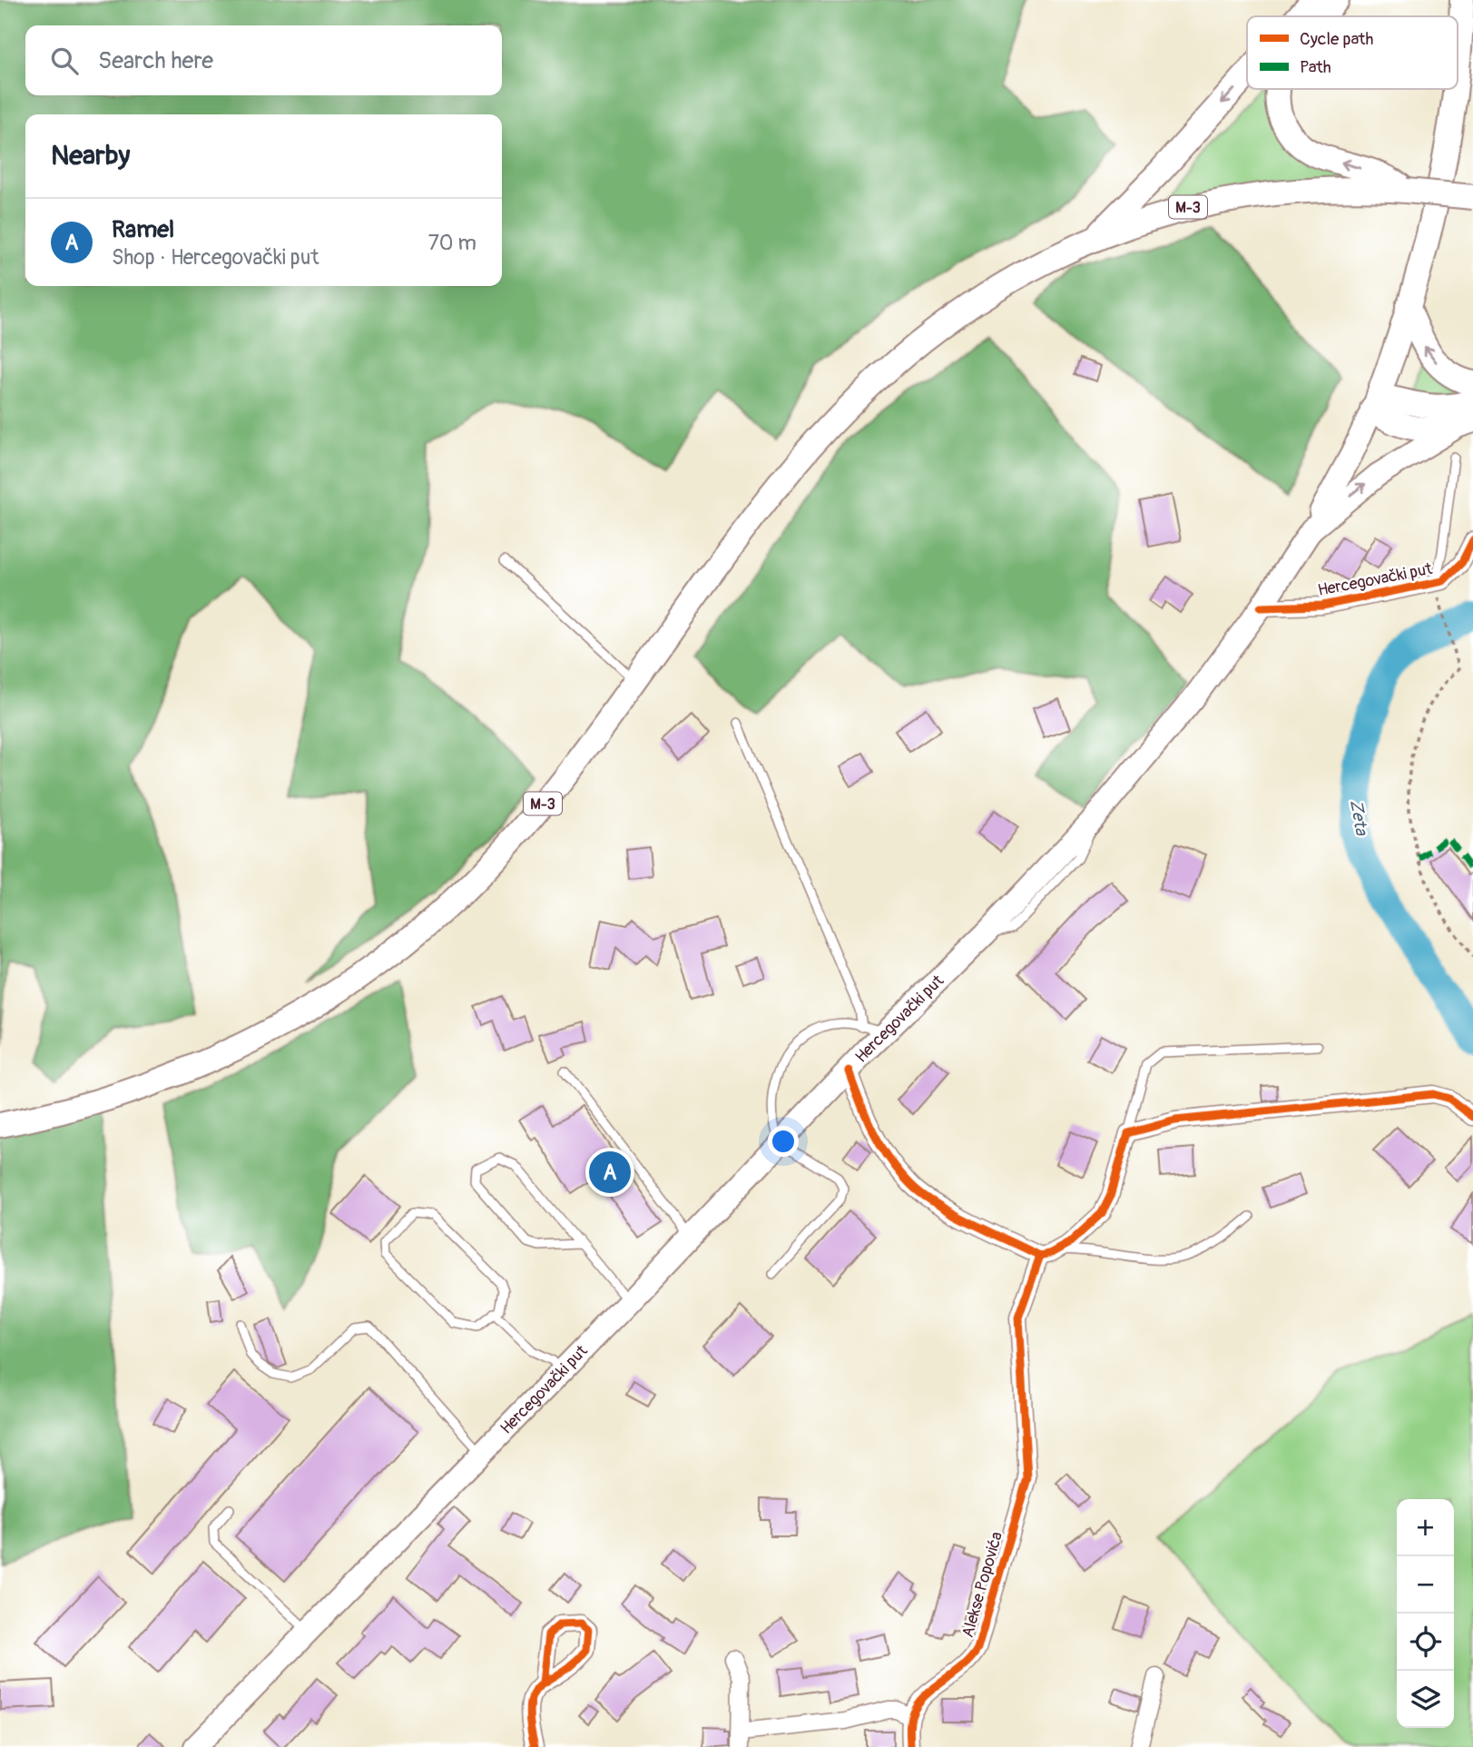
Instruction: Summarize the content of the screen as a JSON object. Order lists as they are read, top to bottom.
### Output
{
  "streets": {
    "main road": ["M-3", "Hercegovački put"],
    "street": ["Alekse Popovića"]
  },
  "water": ["Zeta"],
  "legend": ["Cycle path", "Path"],
  "page": {
    "search": "Search here",
    "heading": "Nearby",
    "list": [
      {
        "mark": "A",
        "name": "Ramel",
        "note": "Shop · Hercegovački put",
        "value": "70 m"
      }
    ],
    "pins": "A",
    "map_buttons": ["+", "−"]
  }
}
